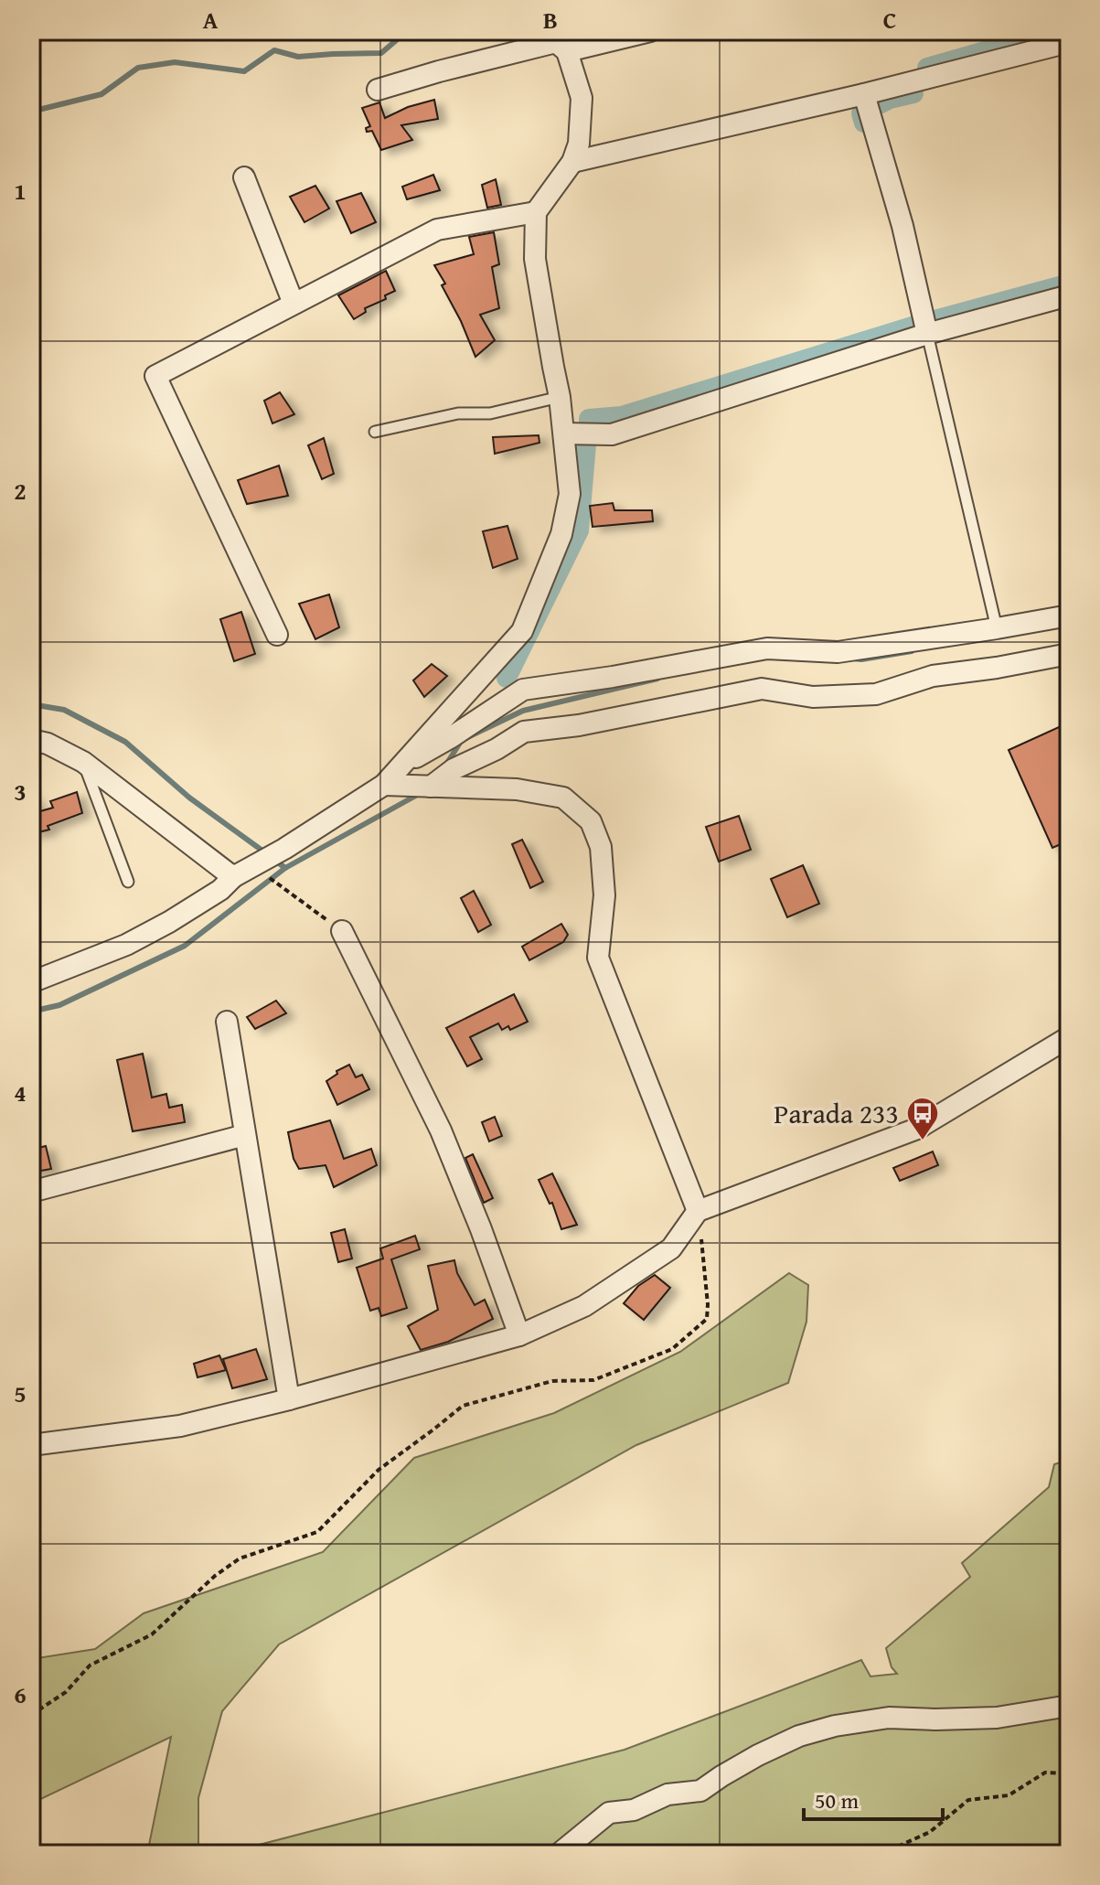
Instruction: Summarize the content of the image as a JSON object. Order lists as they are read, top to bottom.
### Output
{
  "places": {
    "bus stop": ["Parada 233"]
  },
  "scale_bar": "50 m",
  "grid": {
    "columns": ["A", "B", "C"],
    "rows": [
      "1",
      "2",
      "3",
      "4",
      "5",
      "6"
    ]
  }
}
